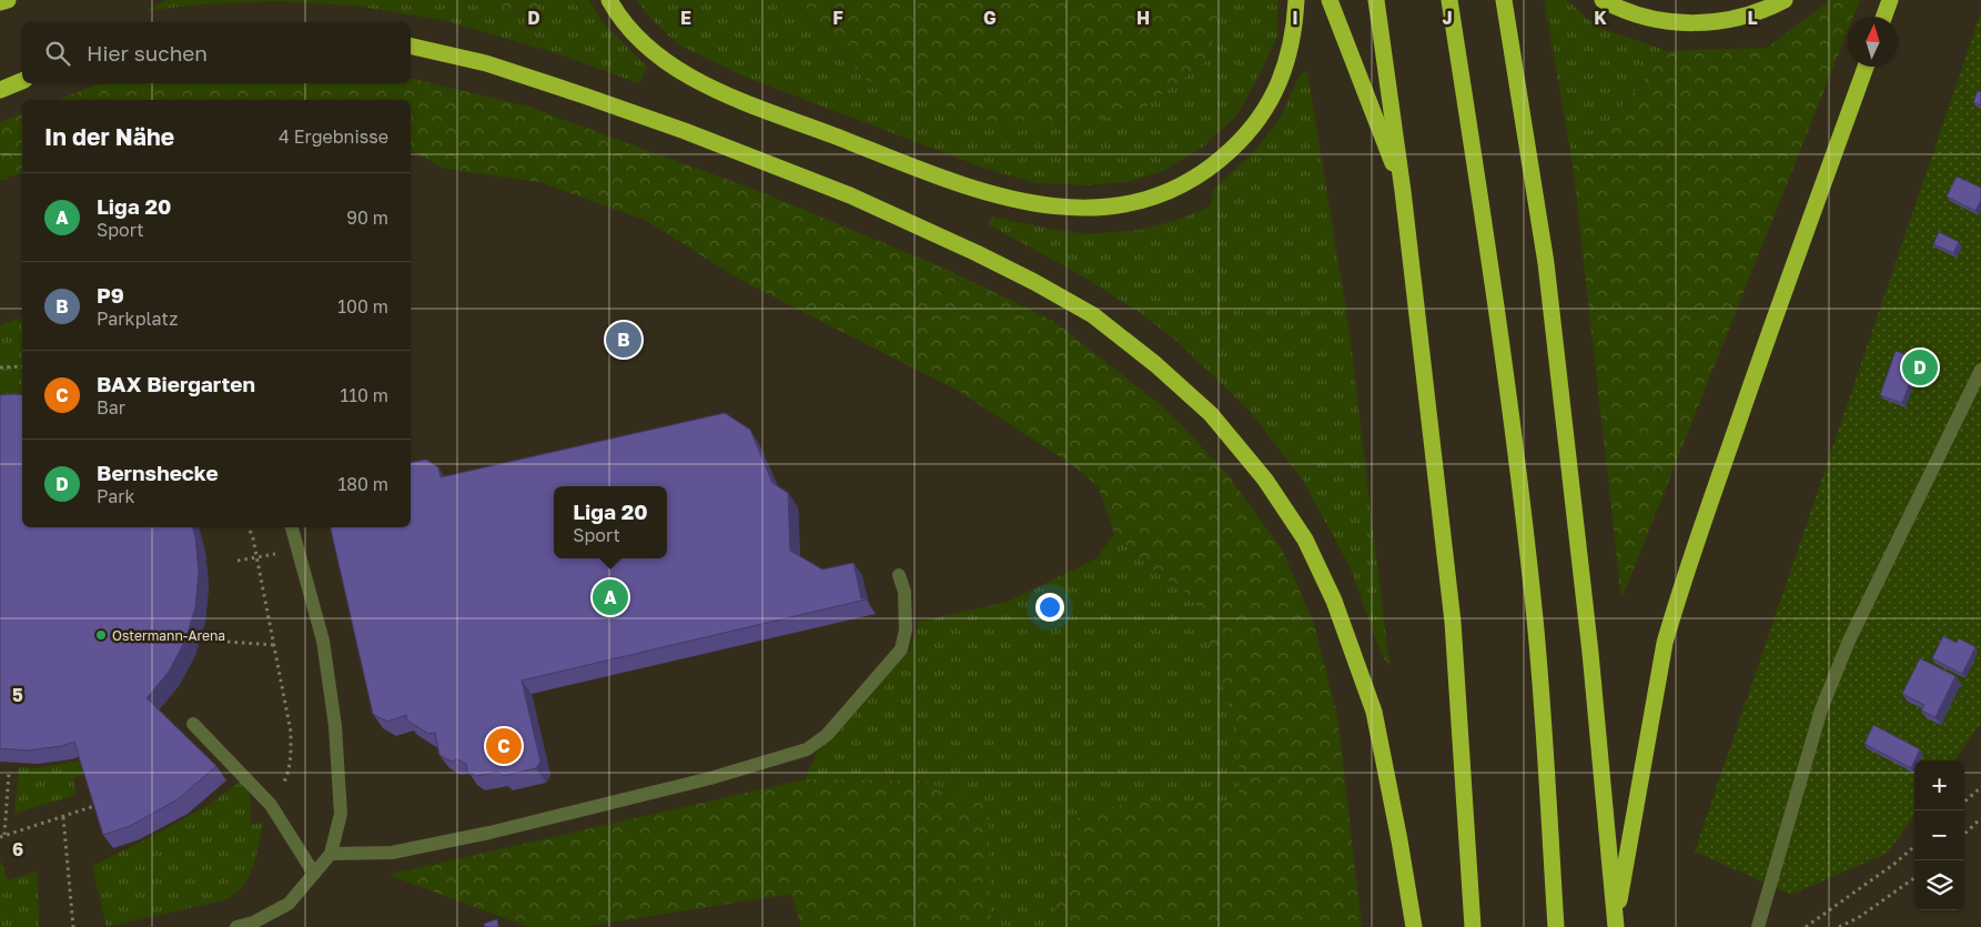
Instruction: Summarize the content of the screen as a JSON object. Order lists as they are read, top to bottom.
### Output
{
  "places": ["Ostermann-Arena"],
  "north": "top",
  "page": {
    "search": "Hier suchen",
    "heading": ["In der Nähe", "4 Ergebnisse"],
    "list": [
      {
        "mark": "A",
        "name": "Liga 20",
        "note": "Sport",
        "value": "90 m"
      },
      {
        "mark": "B",
        "name": "P9",
        "note": "Parkplatz",
        "value": "100 m"
      },
      {
        "mark": "C",
        "name": "BAX Biergarten",
        "note": "Bar",
        "value": "110 m"
      },
      {
        "mark": "D",
        "name": "Bernshecke",
        "note": "Park",
        "value": "180 m"
      }
    ],
    "pins": [
      "B",
      "D",
      "A",
      "C"
    ],
    "popup": ["Liga 20", "Sport"],
    "map_buttons": ["+", "−"]
  },
  "grid": {
    "columns": [
      "D",
      "E",
      "F",
      "G",
      "H",
      "I",
      "J",
      "K",
      "L"
    ],
    "rows": ["5", "6"]
  }
}
